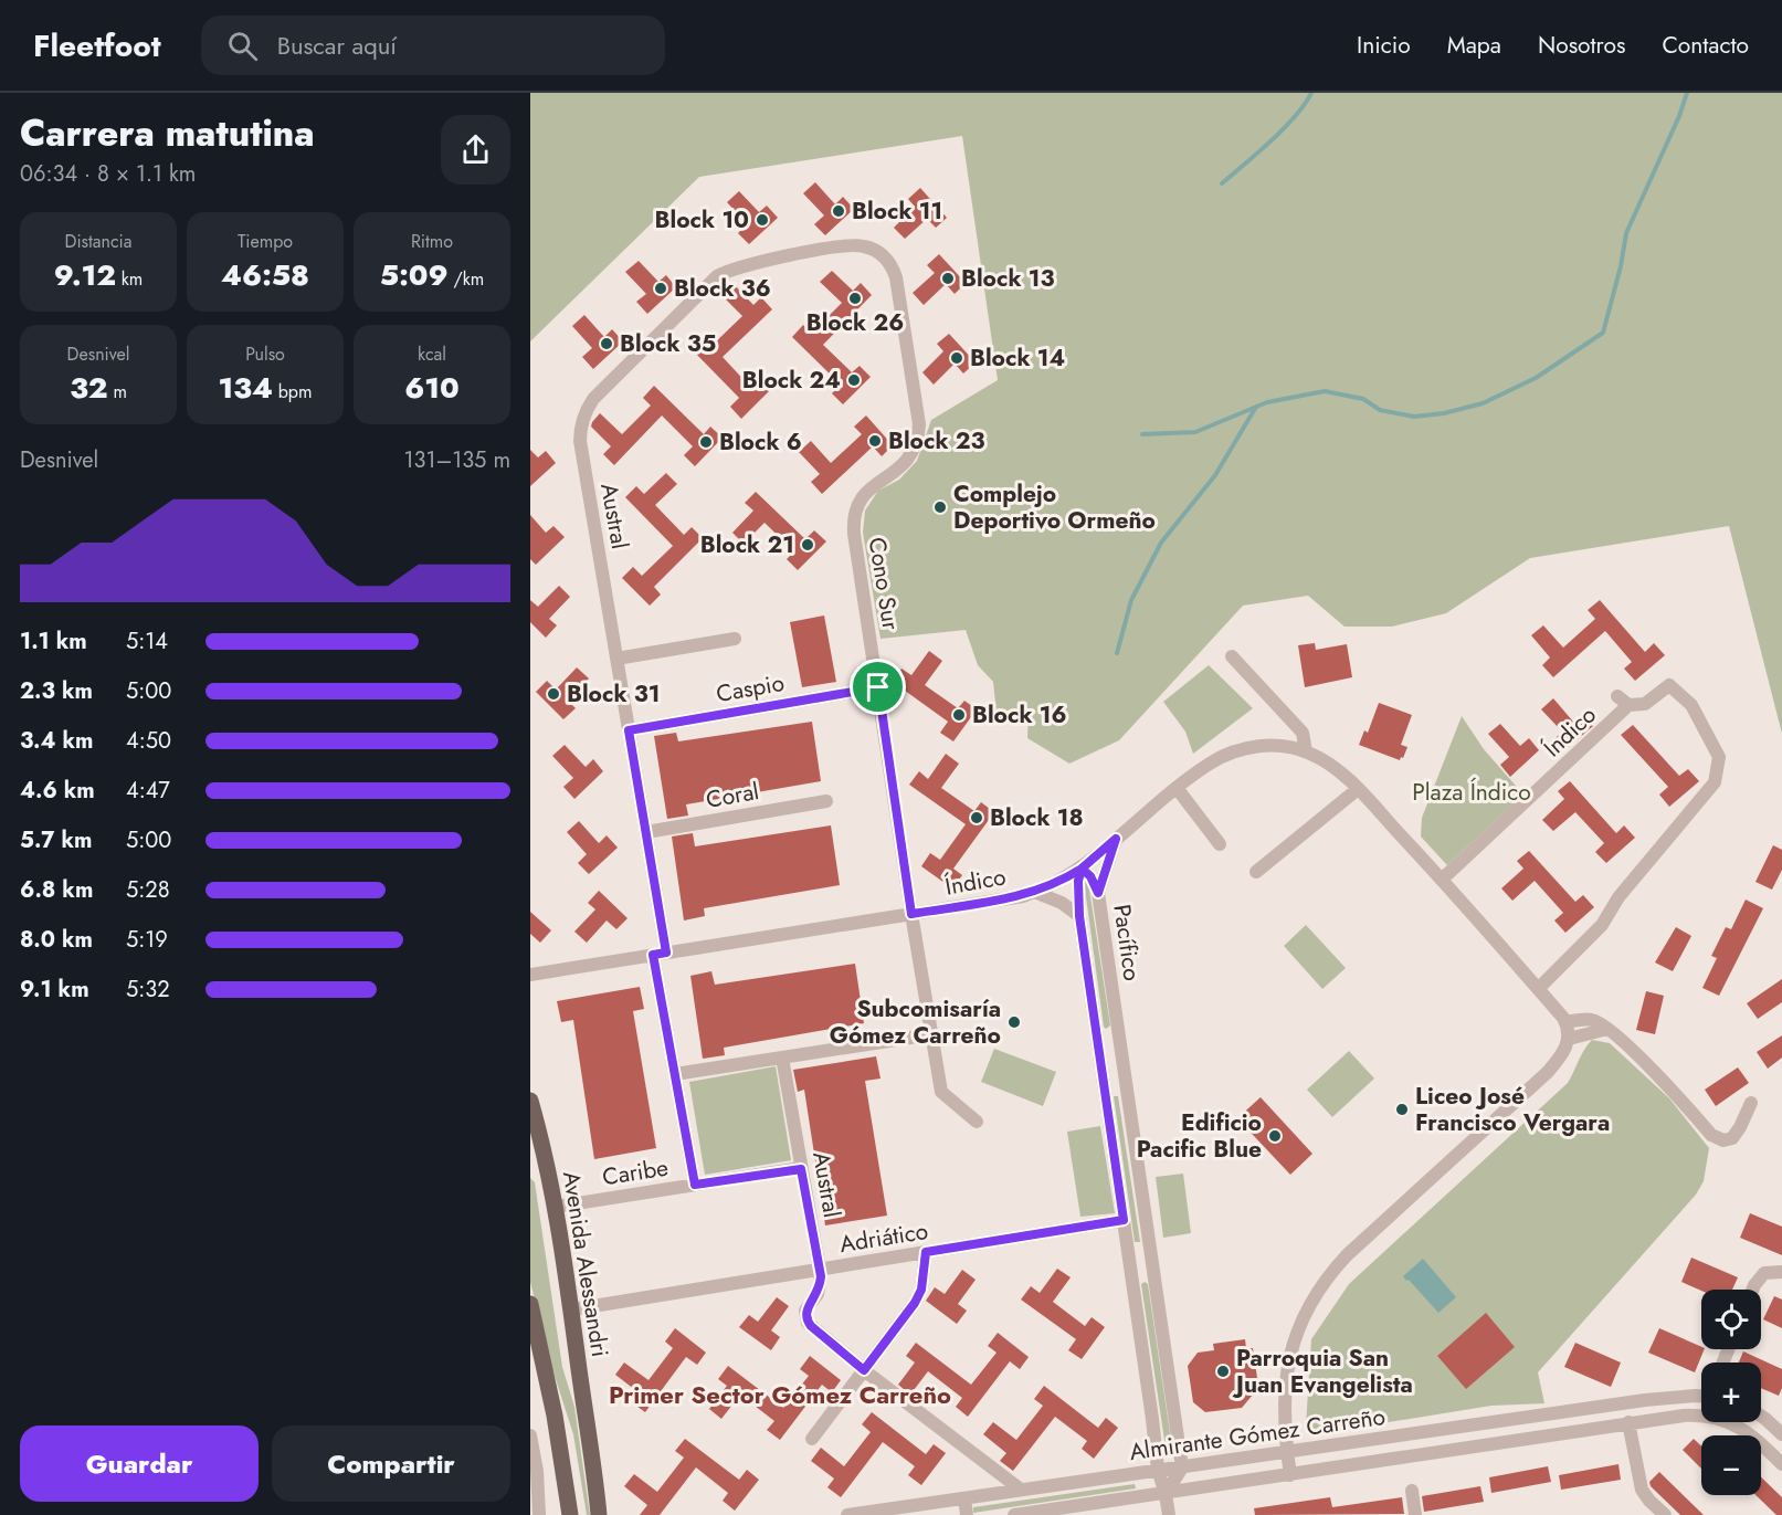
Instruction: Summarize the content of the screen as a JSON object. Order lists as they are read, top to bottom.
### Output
{
  "streets": {
    "main road": ["Avenida Alessandri"],
    "street": [
      "Austral",
      "Cono Sur",
      "Caspio",
      "Índico",
      "Coral",
      "Pacífico",
      "Caribe",
      "Adriático",
      "Almirante Gómez Carreño"
    ]
  },
  "crossings": [
    ["Austral", "Cono Sur"],
    ["Austral", "Caspio"],
    ["Austral", "Índico"],
    ["Austral", "Coral"],
    ["Austral", "Caribe"],
    ["Austral", "Adriático"],
    ["Austral", "Almirante Gómez Carreño"],
    ["Cono Sur", "Caspio"],
    ["Cono Sur", "Índico"],
    ["Índico", "Pacífico"],
    ["Pacífico", "Adriático"],
    ["Pacífico", "Almirante Gómez Carreño"],
    ["Caribe", "Avenida Alessandri"],
    ["Adriático", "Avenida Alessandri"]
  ],
  "districts": ["Primer Sector Gómez Carreño"],
  "parks": ["Plaza Índico"],
  "places": [
    "Block 11",
    "Block 10",
    "Block 13",
    "Block 36",
    "Block 26",
    "Block 35",
    "Block 14",
    "Block 24",
    "Block 23",
    "Block 6",
    "Complejo Deportivo Ormeño",
    "Block 21",
    "Block 31",
    "Block 16",
    "Block 18",
    "Subcomisaría Gómez Carreño",
    "Liceo José Francisco Vergara",
    "Edificio Pacific Blue",
    "Parroquia San Juan Evangelista"
  ],
  "page": {
    "header": "Fleetfoot",
    "search": "Buscar aquí",
    "nav": [
      "Inicio",
      "Mapa",
      "Nosotros",
      "Contacto"
    ],
    "heading": ["Carrera matutina", "06:34 · 8 × 1.1 km"],
    "stats": [
      ["Distancia", "9.12 km"],
      ["Tiempo", "46:58"],
      ["Ritmo", "5:09 /km"],
      ["Desnivel", "32 m"],
      ["Pulso", "134 bpm"],
      ["kcal", "610"]
    ],
    "chart": ["Desnivel", "131–135 m"],
    "list": [
      {
        "name": "1.1 km",
        "note": "5:14"
      },
      {
        "name": "2.3 km",
        "note": "5:00"
      },
      {
        "name": "3.4 km",
        "note": "4:50"
      },
      {
        "name": "4.6 km",
        "note": "4:47"
      },
      {
        "name": "5.7 km",
        "note": "5:00"
      },
      {
        "name": "6.8 km",
        "note": "5:28"
      },
      {
        "name": "8.0 km",
        "note": "5:19"
      },
      {
        "name": "9.1 km",
        "note": "5:32"
      }
    ],
    "map_buttons": ["+", "−"],
    "buttons": ["Guardar", "Compartir"]
  }
}
